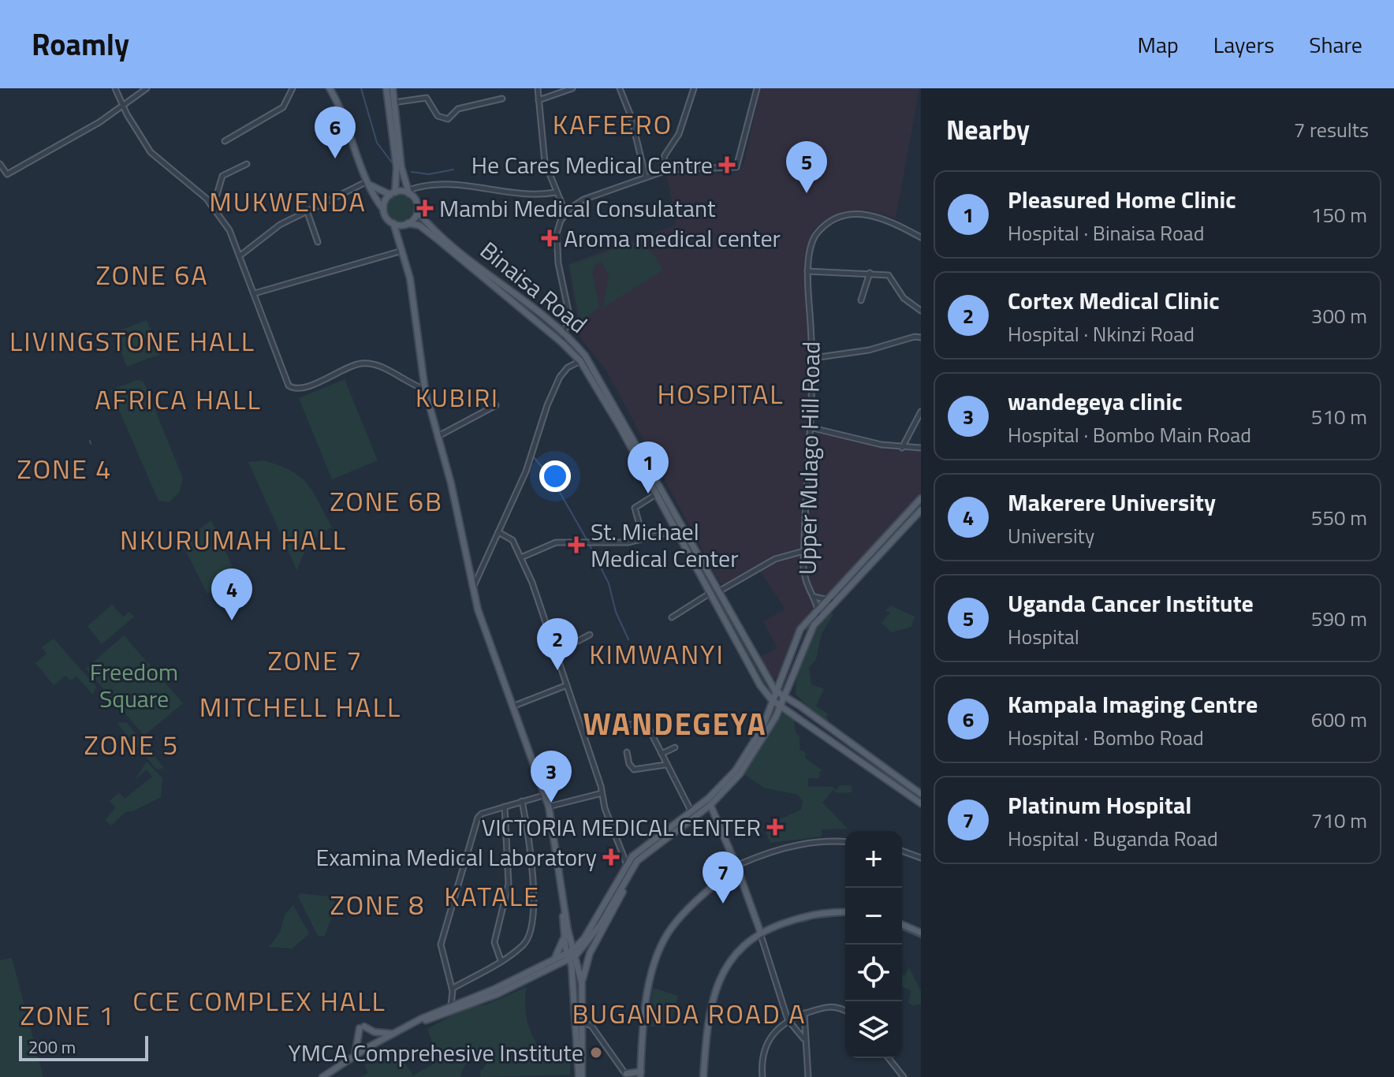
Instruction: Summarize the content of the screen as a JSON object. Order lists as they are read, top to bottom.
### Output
{
  "streets": {
    "main road": ["Binaisa Road"],
    "street": ["Upper Mulago Hill Road"]
  },
  "districts": [
    "KAFEERO",
    "MUKWENDA",
    "ZONE 6A",
    "LIVINGSTONE HALL",
    "HOSPITAL",
    "KUBIRI",
    "AFRICA HALL",
    "ZONE 4",
    "ZONE 6B",
    "NKURUMAH HALL",
    "KIMWANYI",
    "ZONE 7",
    "MITCHELL HALL",
    "WANDEGEYA",
    "ZONE 5",
    "KATALE",
    "ZONE 8",
    "CCE COMPLEX HALL",
    "BUGANDA ROAD A",
    "ZONE 1"
  ],
  "parks": ["Freedom Square"],
  "places": {
    "health": [
      "He Cares Medical Centre",
      "Mambi Medical Consulatant",
      "Aroma medical center",
      "St. Michael Medical Center",
      "VICTORIA MEDICAL CENTER",
      "Examina Medical Laboratory"
    ],
    "other": ["YMCA Comprehesive Institute"]
  },
  "scale_bar": "200 m",
  "page": {
    "header": "Roamly",
    "nav": ["Map", "Layers", "Share"],
    "heading": ["Nearby", "7 results"],
    "pins": [
      "6",
      "5",
      "1",
      "4",
      "2",
      "3",
      "7"
    ],
    "list": [
      {
        "mark": "1",
        "name": "Pleasured Home Clinic",
        "note": "Hospital · Binaisa Road",
        "value": "150 m"
      },
      {
        "mark": "2",
        "name": "Cortex Medical Clinic",
        "note": "Hospital · Nkinzi Road",
        "value": "300 m"
      },
      {
        "mark": "3",
        "name": "wandegeya clinic",
        "note": "Hospital · Bombo Main Road",
        "value": "510 m"
      },
      {
        "mark": "4",
        "name": "Makerere University",
        "note": "University",
        "value": "550 m"
      },
      {
        "mark": "5",
        "name": "Uganda Cancer Institute",
        "note": "Hospital",
        "value": "590 m"
      },
      {
        "mark": "6",
        "name": "Kampala Imaging Centre",
        "note": "Hospital · Bombo Road",
        "value": "600 m"
      },
      {
        "mark": "7",
        "name": "Platinum Hospital",
        "note": "Hospital · Buganda Road",
        "value": "710 m"
      }
    ],
    "map_buttons": ["+", "−"],
    "scale": "200 m"
  }
}
